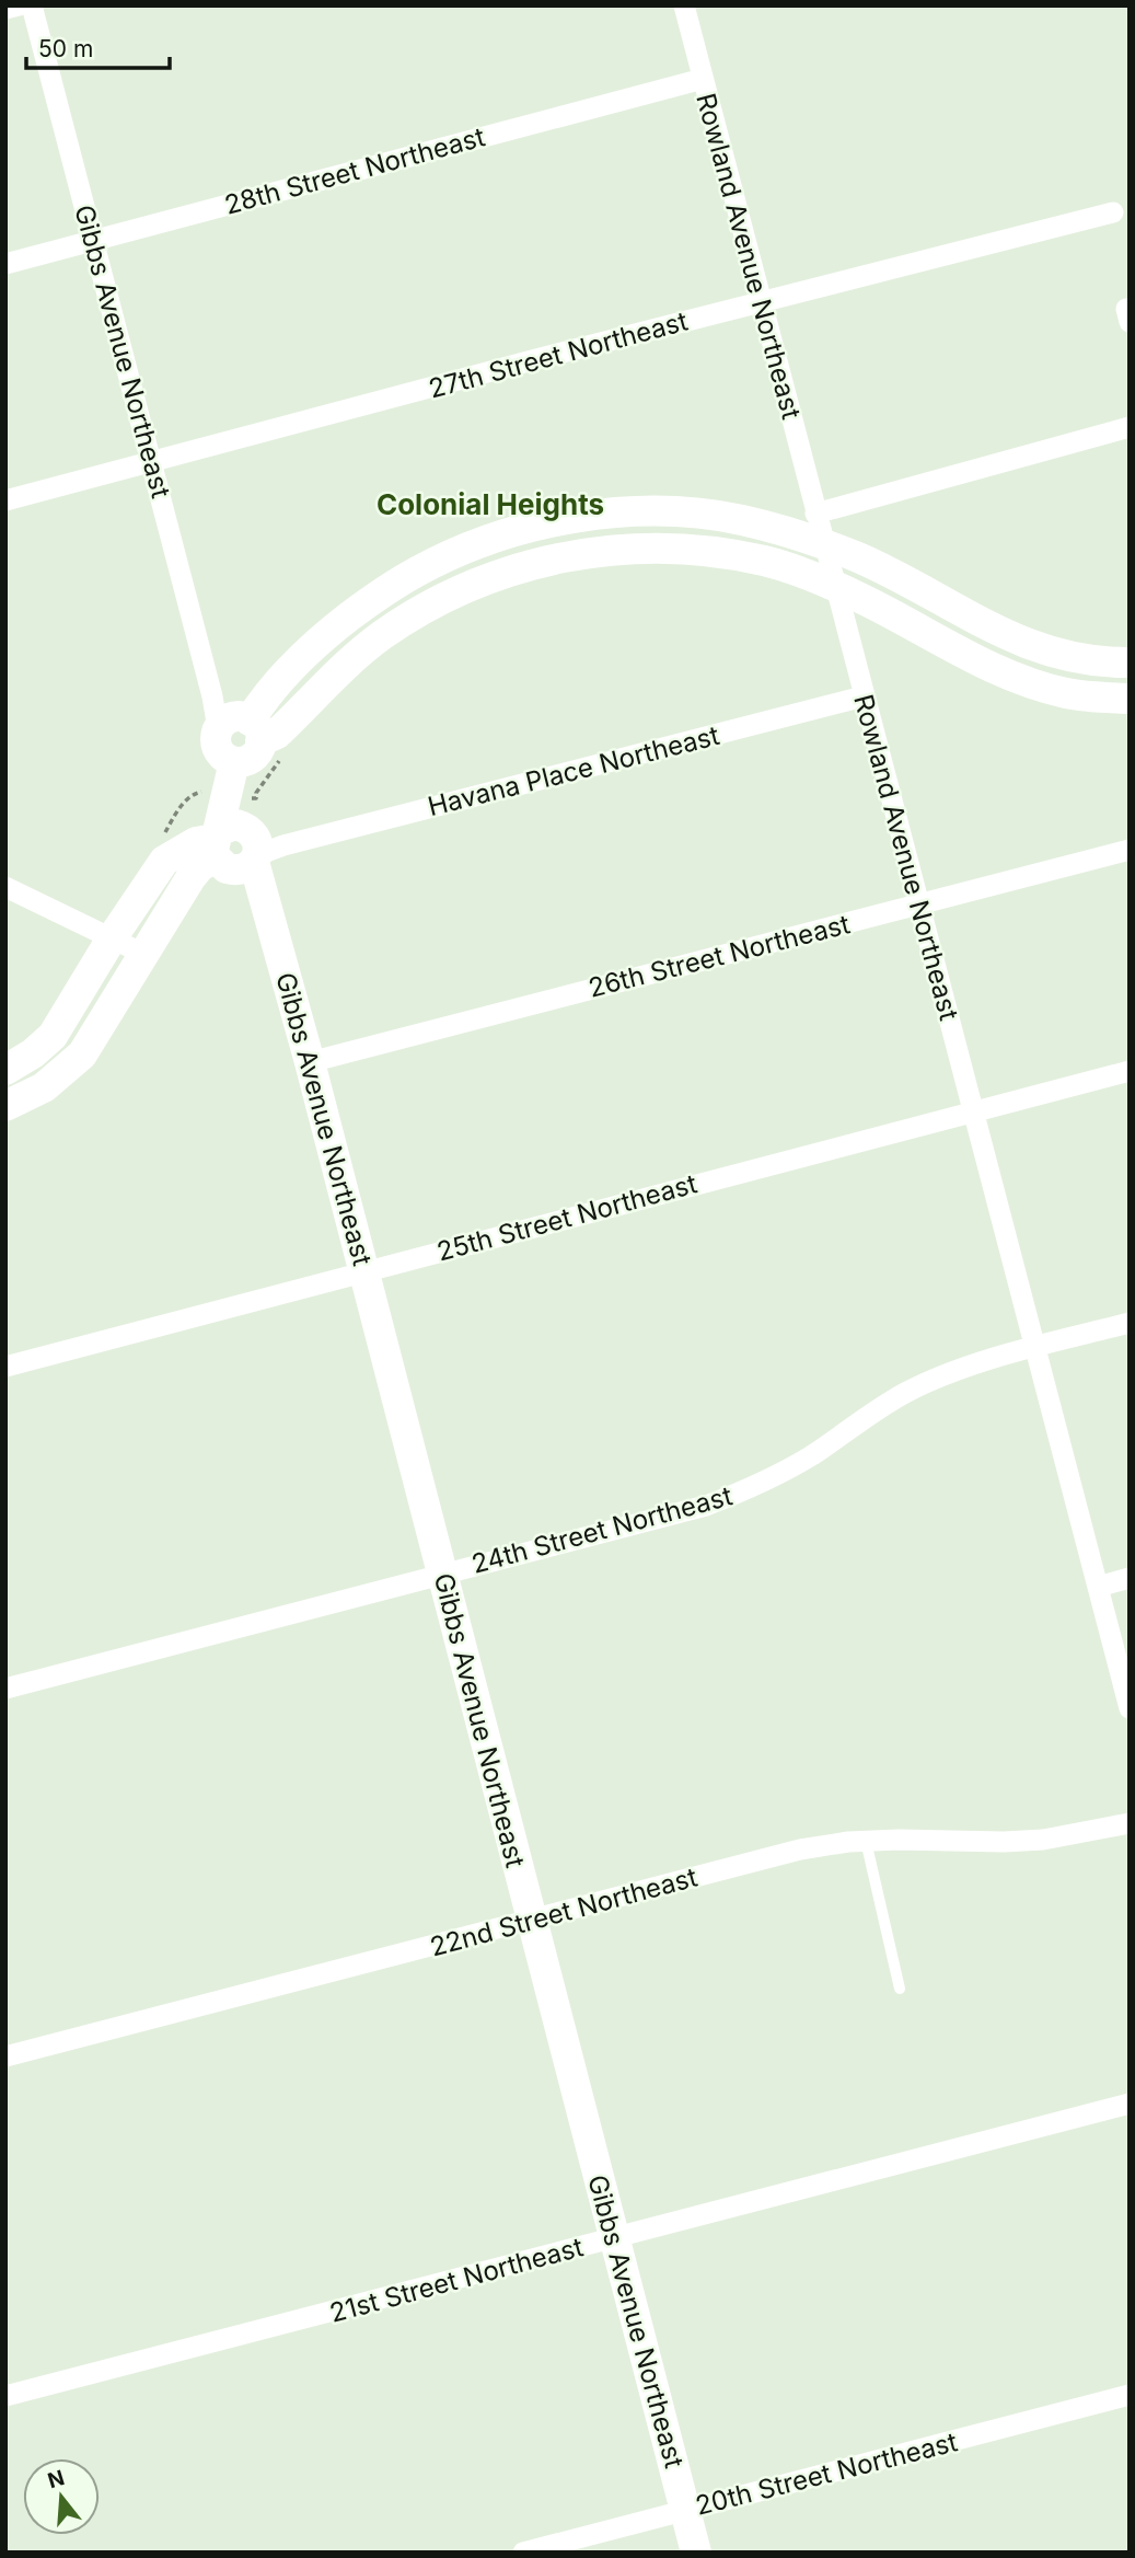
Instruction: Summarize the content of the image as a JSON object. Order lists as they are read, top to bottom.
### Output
{
  "streets": {
    "street": [
      "28th Street Northeast",
      "Rowland Avenue Northeast",
      "Gibbs Avenue Northeast",
      "27th Street Northeast",
      "Havana Place Northeast",
      "26th Street Northeast",
      "25th Street Northeast",
      "24th Street Northeast",
      "22nd Street Northeast",
      "21st Street Northeast",
      "20th Street Northeast"
    ]
  },
  "crossings": [
    ["28th Street Northeast", "Rowland Avenue Northeast"],
    ["28th Street Northeast", "Gibbs Avenue Northeast"],
    ["Rowland Avenue Northeast", "27th Street Northeast"],
    ["Rowland Avenue Northeast", "Havana Place Northeast"],
    ["Rowland Avenue Northeast", "26th Street Northeast"],
    ["Rowland Avenue Northeast", "25th Street Northeast"],
    ["Rowland Avenue Northeast", "24th Street Northeast"],
    ["Gibbs Avenue Northeast", "27th Street Northeast"],
    ["Gibbs Avenue Northeast", "Havana Place Northeast"],
    ["Gibbs Avenue Northeast", "26th Street Northeast"],
    ["Gibbs Avenue Northeast", "25th Street Northeast"],
    ["Gibbs Avenue Northeast", "24th Street Northeast"],
    ["Gibbs Avenue Northeast", "22nd Street Northeast"],
    ["Gibbs Avenue Northeast", "21st Street Northeast"],
    ["Gibbs Avenue Northeast", "20th Street Northeast"]
  ],
  "districts": ["Colonial Heights"],
  "scale_bar": "50 m",
  "north": "top"
}
